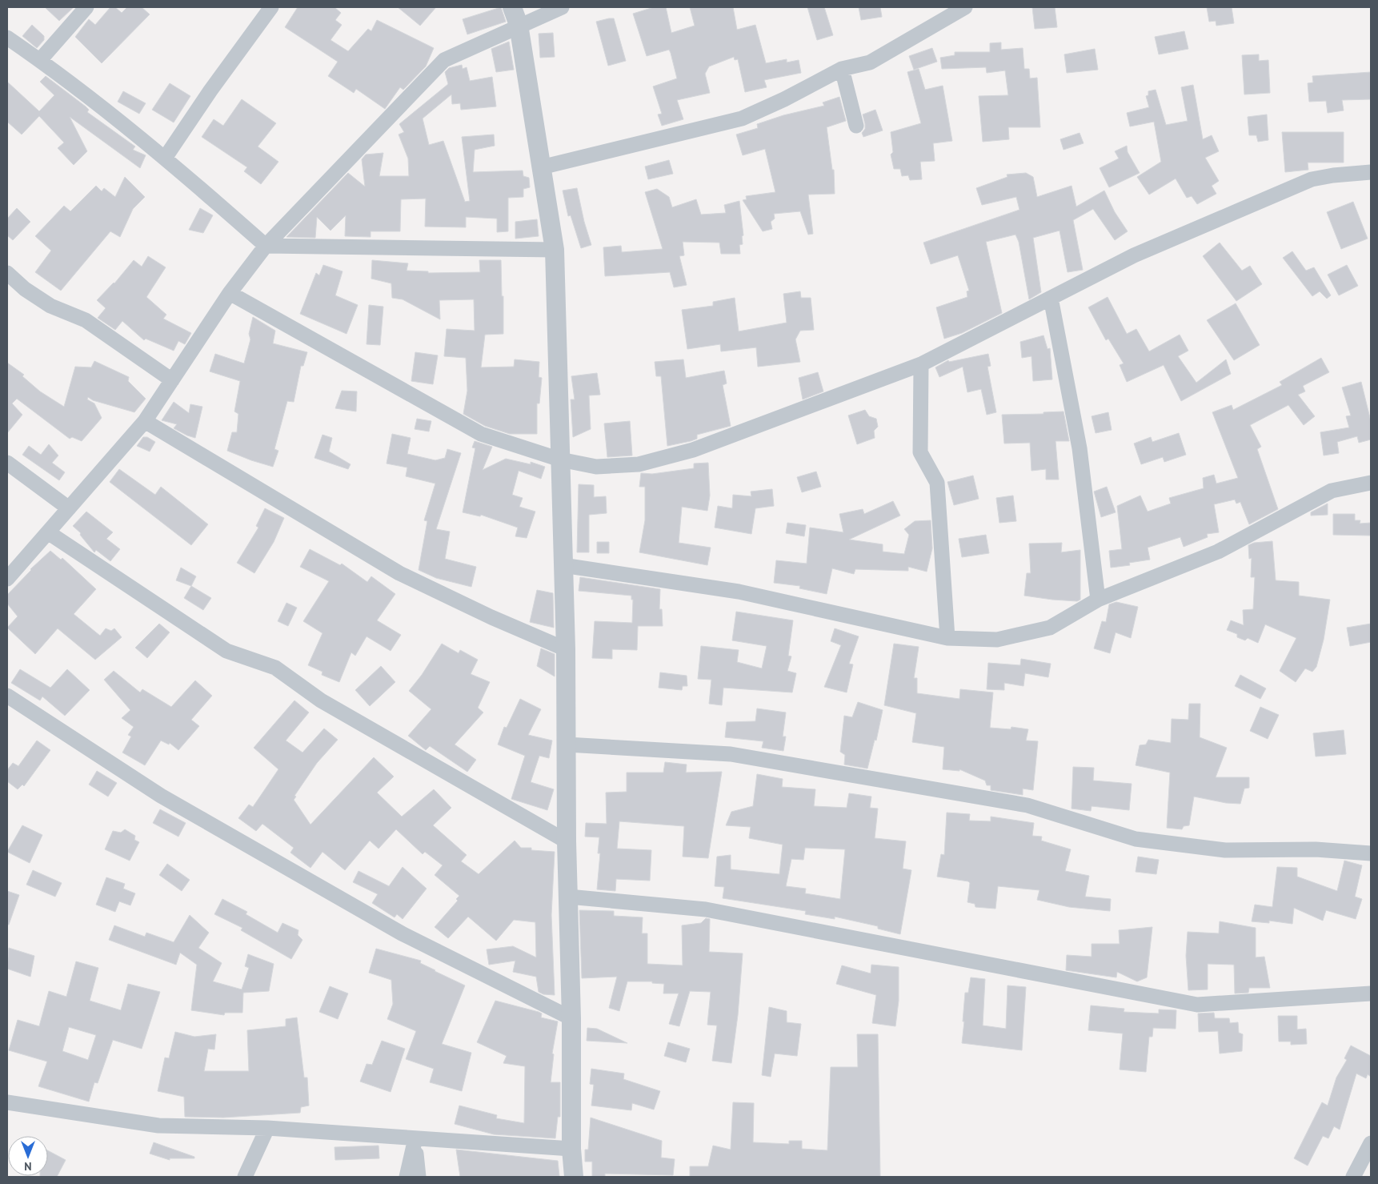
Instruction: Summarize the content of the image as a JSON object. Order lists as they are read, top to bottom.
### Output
{
  "north": "bottom"
}
